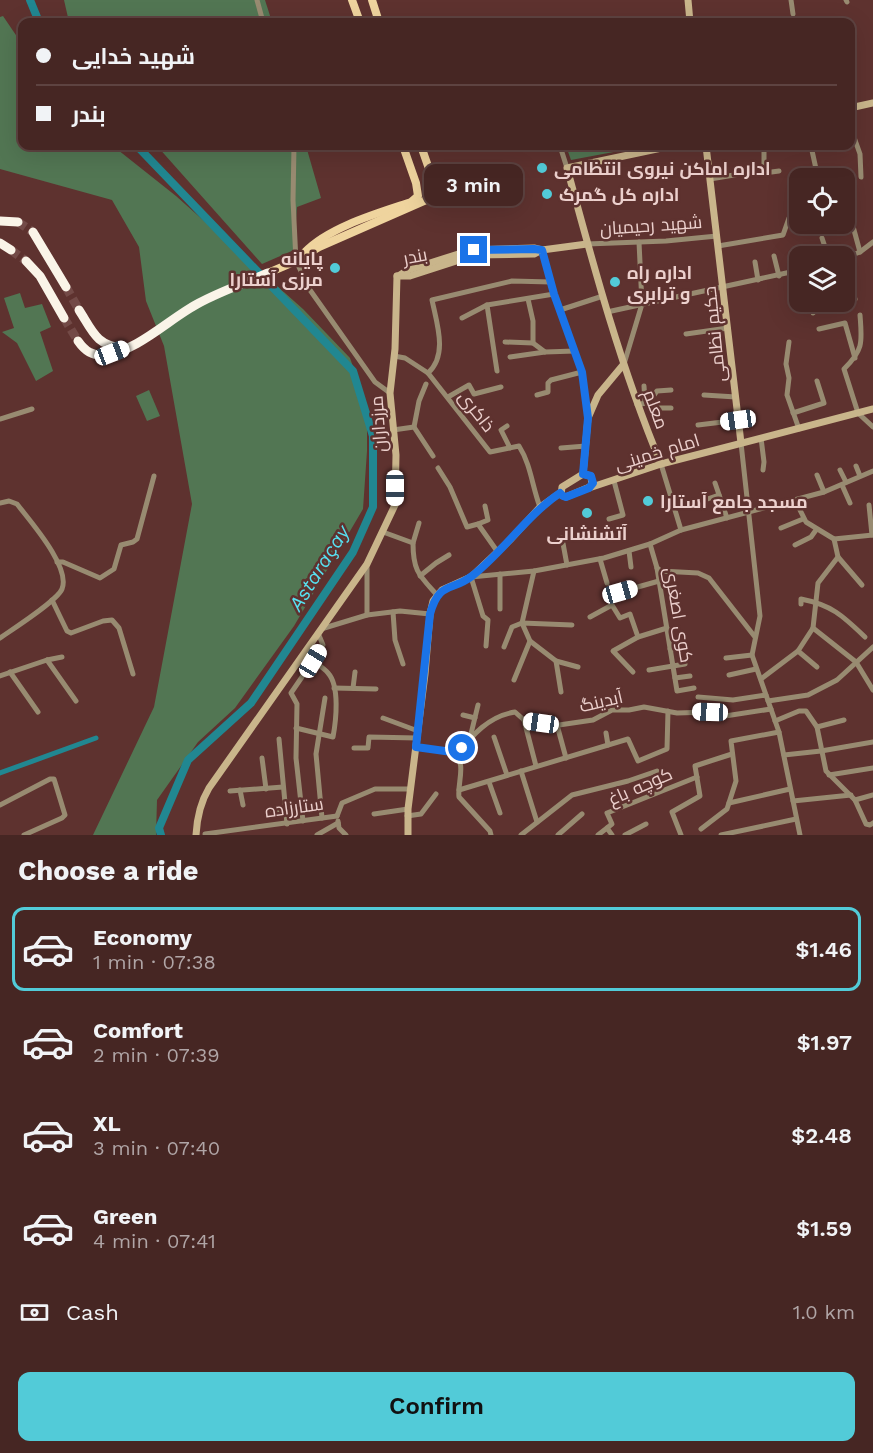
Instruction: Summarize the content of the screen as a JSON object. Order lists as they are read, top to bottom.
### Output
{
  "streets": {
    "street": [
      "شهید رحیمیان",
      "بندر",
      "حکیم نظامی",
      "معلم",
      "ذاکری",
      "مرزداران",
      "امام خمینی",
      "کوی اصغری",
      "آبدینگ",
      "کوچه باغ",
      "ستارزاده"
    ]
  },
  "crossings": [
    ["شهید رحیمیان", "بندر"],
    ["شهید رحیمیان", "حکیم نظامی"],
    ["شهید رحیمیان", "معلم"],
    ["بندر", "معلم"],
    ["بندر", "مرزداران"],
    ["حکیم نظامی", "امام خمینی"],
    ["حکیم نظامی", "آبدینگ"],
    ["معلم", "امام خمینی"],
    ["ذاکری", "مرزداران"]
  ],
  "water": ["Astaraçay"],
  "places": [
    "اداره اماکن نیروی انتظامی",
    "اداره کل گمرک",
    "پایانه مرزی آستارا",
    "اداره راه و ترابری",
    "مسجد جامع آستارا",
    "آتشنشانی"
  ],
  "page": {
    "banner": ["شهید خدایی", "بندر"],
    "bubble": "3 min",
    "heading": "Choose a ride",
    "list": [
      {
        "name": "Economy",
        "note": "1 min · 07:38",
        "value": "$1.46"
      },
      {
        "name": "Comfort",
        "note": "2 min · 07:39",
        "value": "$1.97"
      },
      {
        "name": "XL",
        "note": "3 min · 07:40",
        "value": "$2.48"
      },
      {
        "name": "Green",
        "note": "4 min · 07:41",
        "value": "$1.59"
      }
    ],
    "pay": ["Cash", "1.0 km"],
    "buttons": "Confirm"
  }
}
